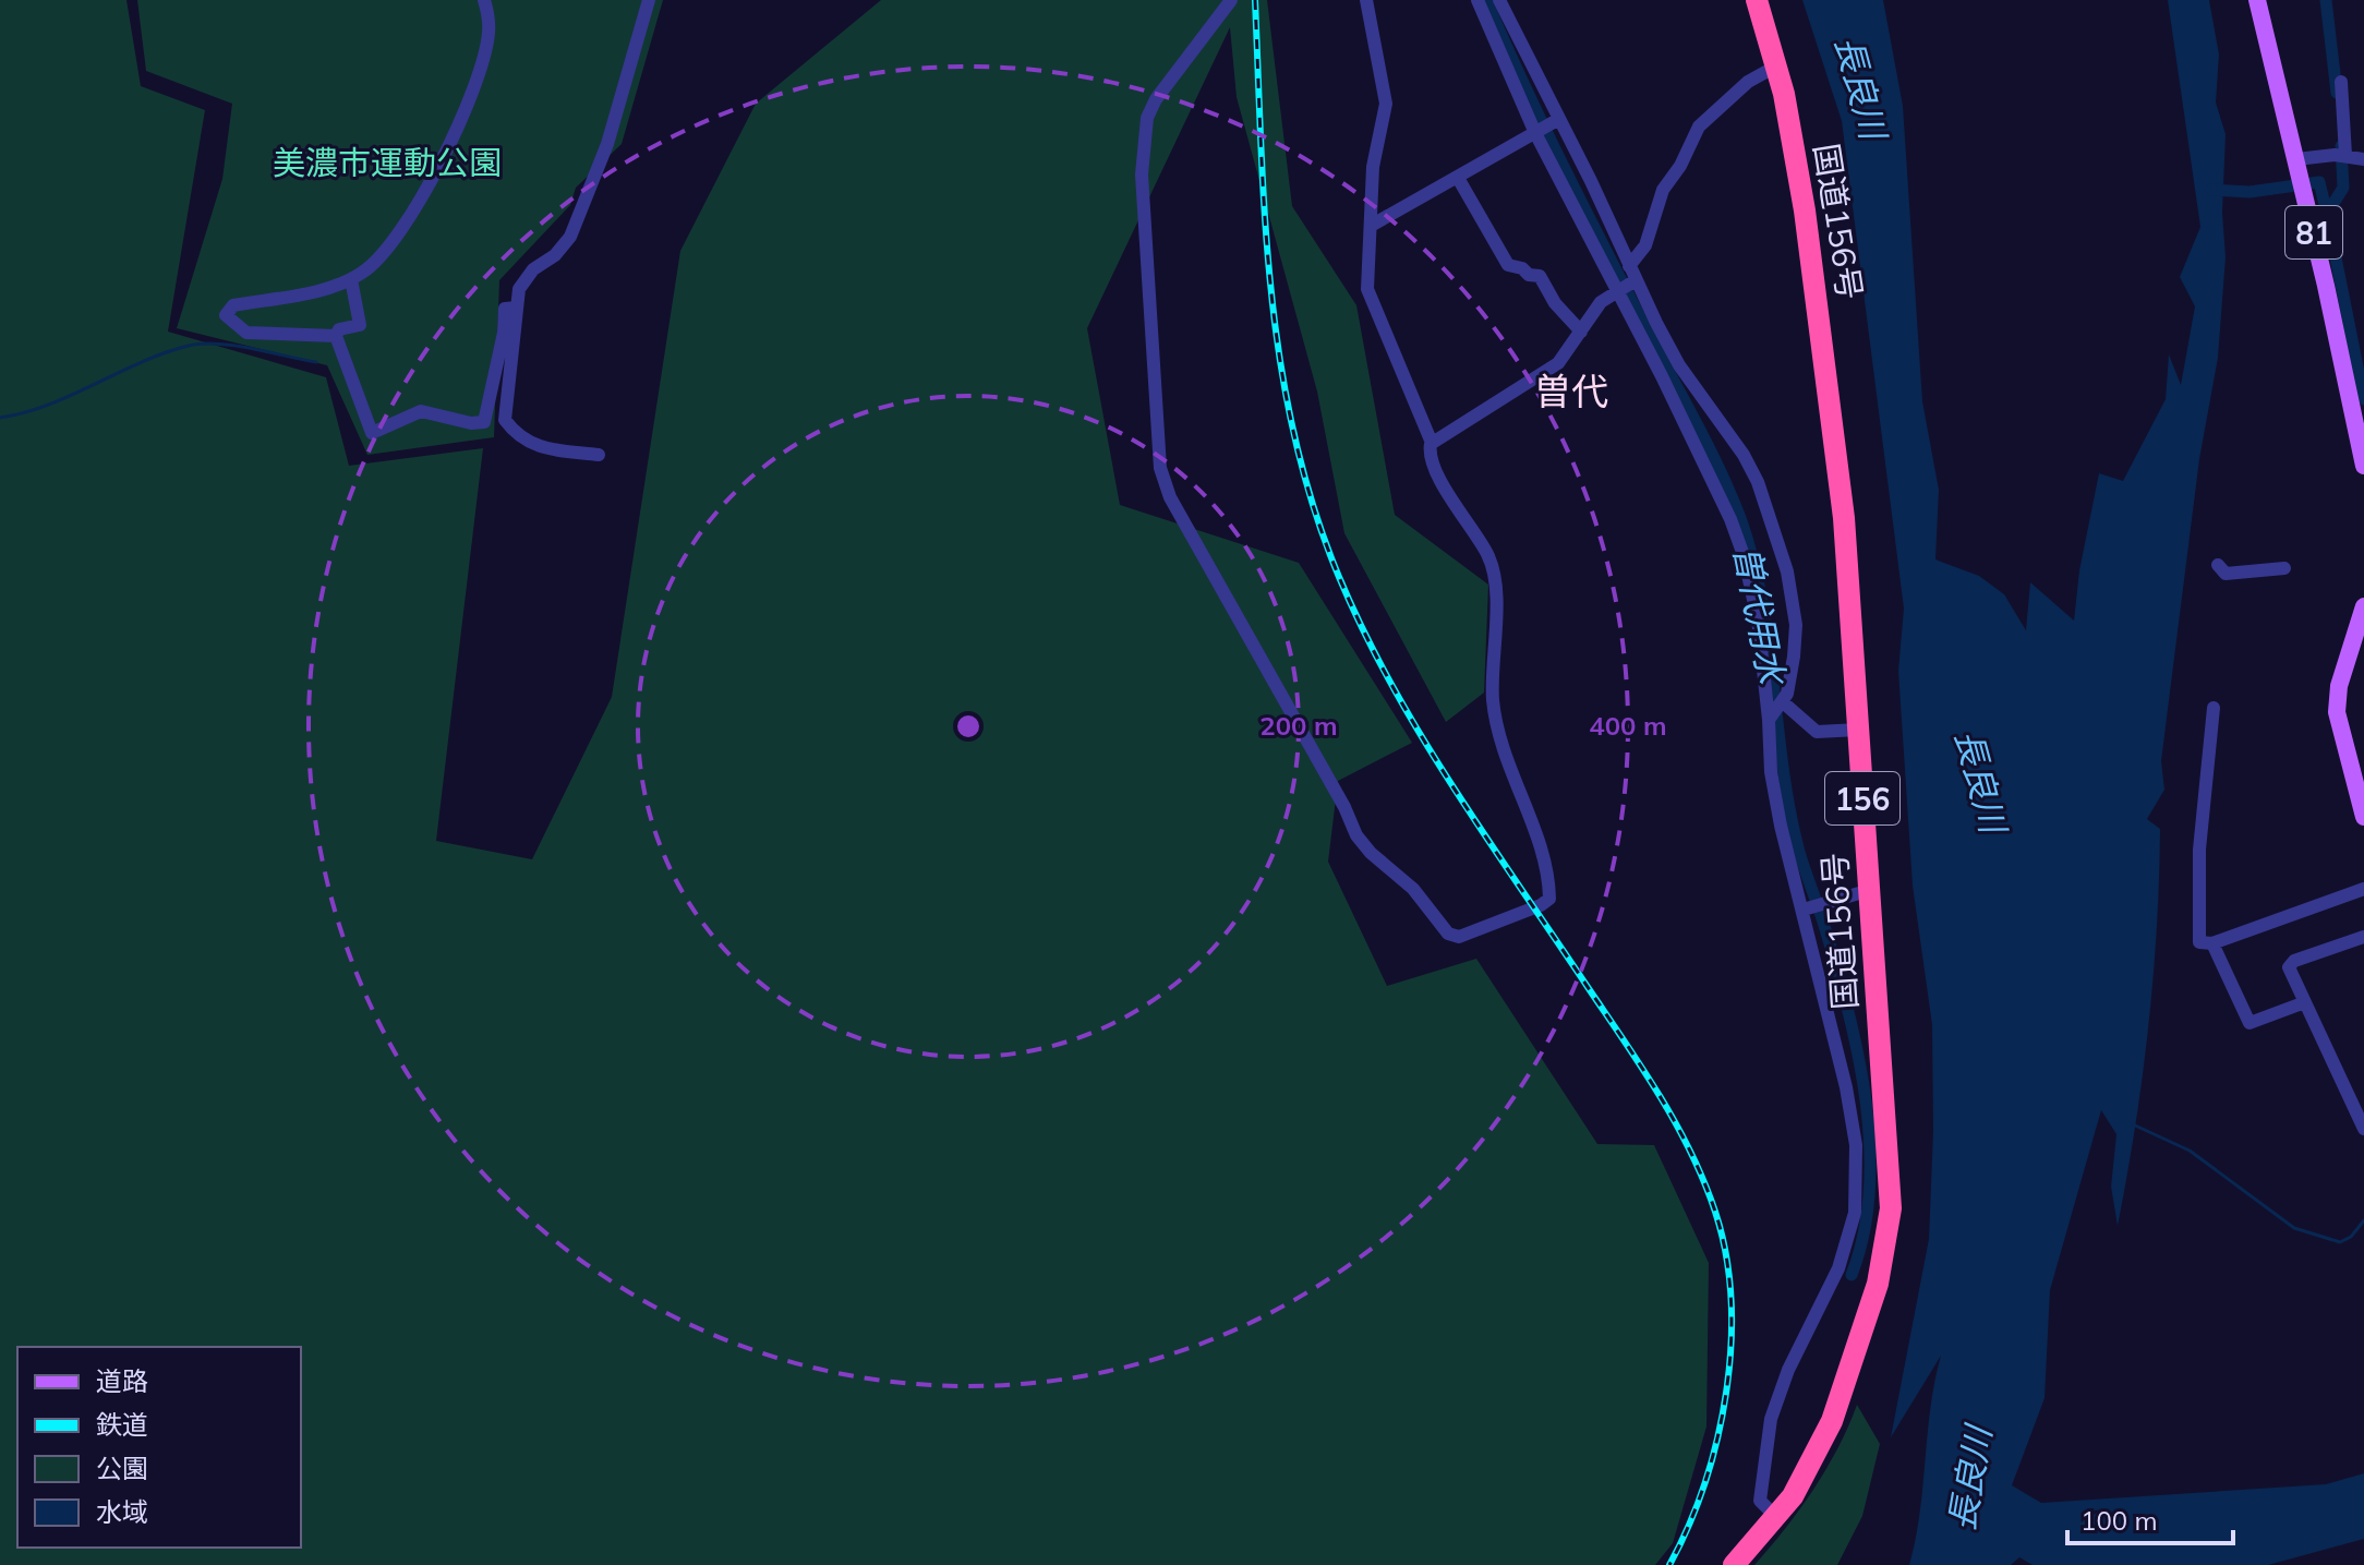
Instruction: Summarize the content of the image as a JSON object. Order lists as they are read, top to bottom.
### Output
{
  "streets": {
    "highway": ["国道156号", "156"],
    "main road": ["81"]
  },
  "districts": ["曽代"],
  "water": ["長良川", "曽代用水"],
  "parks": ["美濃市運動公園"],
  "legend": [
    "道路",
    "鉄道",
    "公園",
    "水域"
  ],
  "scale_bar": "100 m",
  "rings": ["200 m", "400 m"]
}
